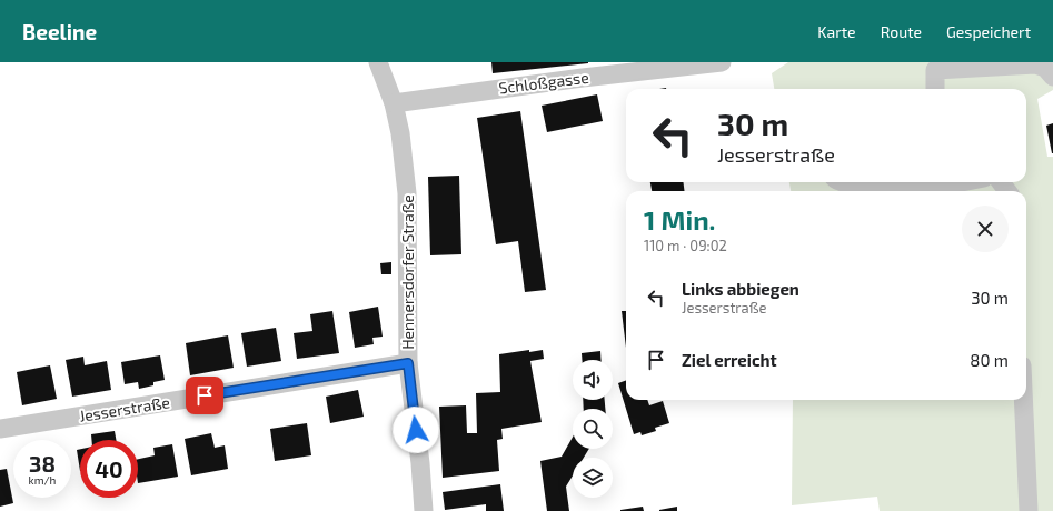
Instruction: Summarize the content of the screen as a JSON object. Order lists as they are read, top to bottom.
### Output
{
  "streets": {
    "street": ["Schloßgasse", "Hennersdorfer Straße", "Jesserstraße"]
  },
  "crossings": [
    ["Schloßgasse", "Hennersdorfer Straße"],
    ["Hennersdorfer Straße", "Jesserstraße"]
  ],
  "page": {
    "header": "Beeline",
    "nav": ["Karte", "Route", "Gespeichert"],
    "turn": ["30 m", "Jesserstraße"],
    "heading": ["1 Min.", "110 m · 09:02"],
    "list": [
      {
        "name": "Links abbiegen",
        "note": "Jesserstraße",
        "value": "30 m"
      },
      {
        "name": "Ziel erreicht",
        "value": "80 m"
      }
    ],
    "speed": "38 km/h",
    "limit": "40"
  }
}
